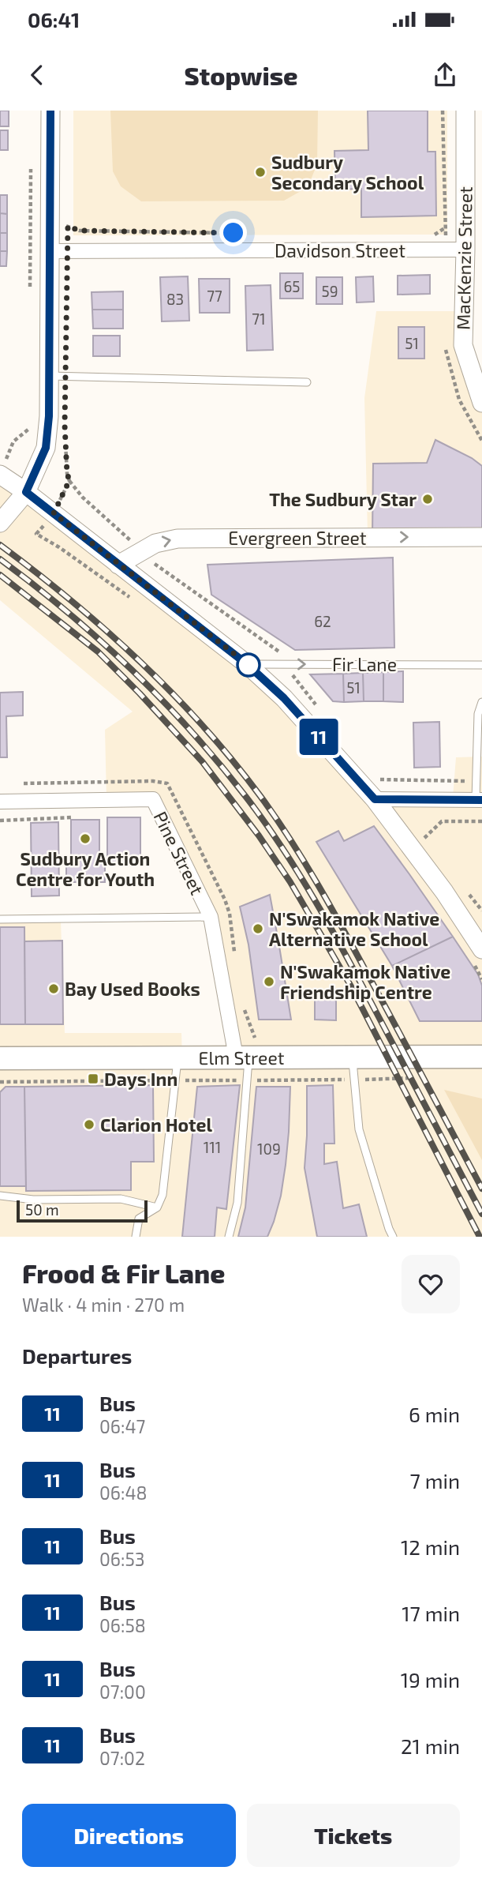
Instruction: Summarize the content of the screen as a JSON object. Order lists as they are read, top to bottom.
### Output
{
  "streets": {
    "main road": ["Elm Street"],
    "street": [
      "Davidson Street",
      "MacKenzie Street",
      "Evergreen Street",
      "Pine Street"
    ],
    "lane": ["Fir Lane"]
  },
  "crossings": [
    ["Davidson Street", "MacKenzie Street"],
    ["Pine Street", "Elm Street"]
  ],
  "one_way": ["Evergreen Street", "Fir Lane"],
  "places": {
    "other": [
      "Sudbury Secondary School",
      "The Sudbury Star",
      "Sudbury Action Centre for Youth",
      "N'Swakamok Native Alternative School",
      "N'Swakamok Native Friendship Centre",
      "Bay Used Books",
      "Clarion Hotel"
    ],
    "transit": ["Days Inn"]
  },
  "lines": ["bus line 11"],
  "house_numbers": [
    "65",
    "59",
    "77",
    "83",
    "71",
    "51",
    "62",
    "51",
    "111",
    "109"
  ],
  "scale_bar": "50 m",
  "page": {
    "status": "06:41",
    "header": "Stopwise",
    "on_map": "11",
    "scale": "50 m",
    "heading": [
      ["Frood & Fir Lane", "Walk · 4 min · 270 m"],
      "Departures"
    ],
    "list": [
      {
        "mark": "11",
        "name": "Bus",
        "note": "06:47",
        "value": "6 min"
      },
      {
        "mark": "11",
        "name": "Bus",
        "note": "06:48",
        "value": "7 min"
      },
      {
        "mark": "11",
        "name": "Bus",
        "note": "06:53",
        "value": "12 min"
      },
      {
        "mark": "11",
        "name": "Bus",
        "note": "06:58",
        "value": "17 min"
      },
      {
        "mark": "11",
        "name": "Bus",
        "note": "07:00",
        "value": "19 min"
      },
      {
        "mark": "11",
        "name": "Bus",
        "note": "07:02",
        "value": "21 min"
      }
    ],
    "buttons": ["Directions", "Tickets"]
  }
}
